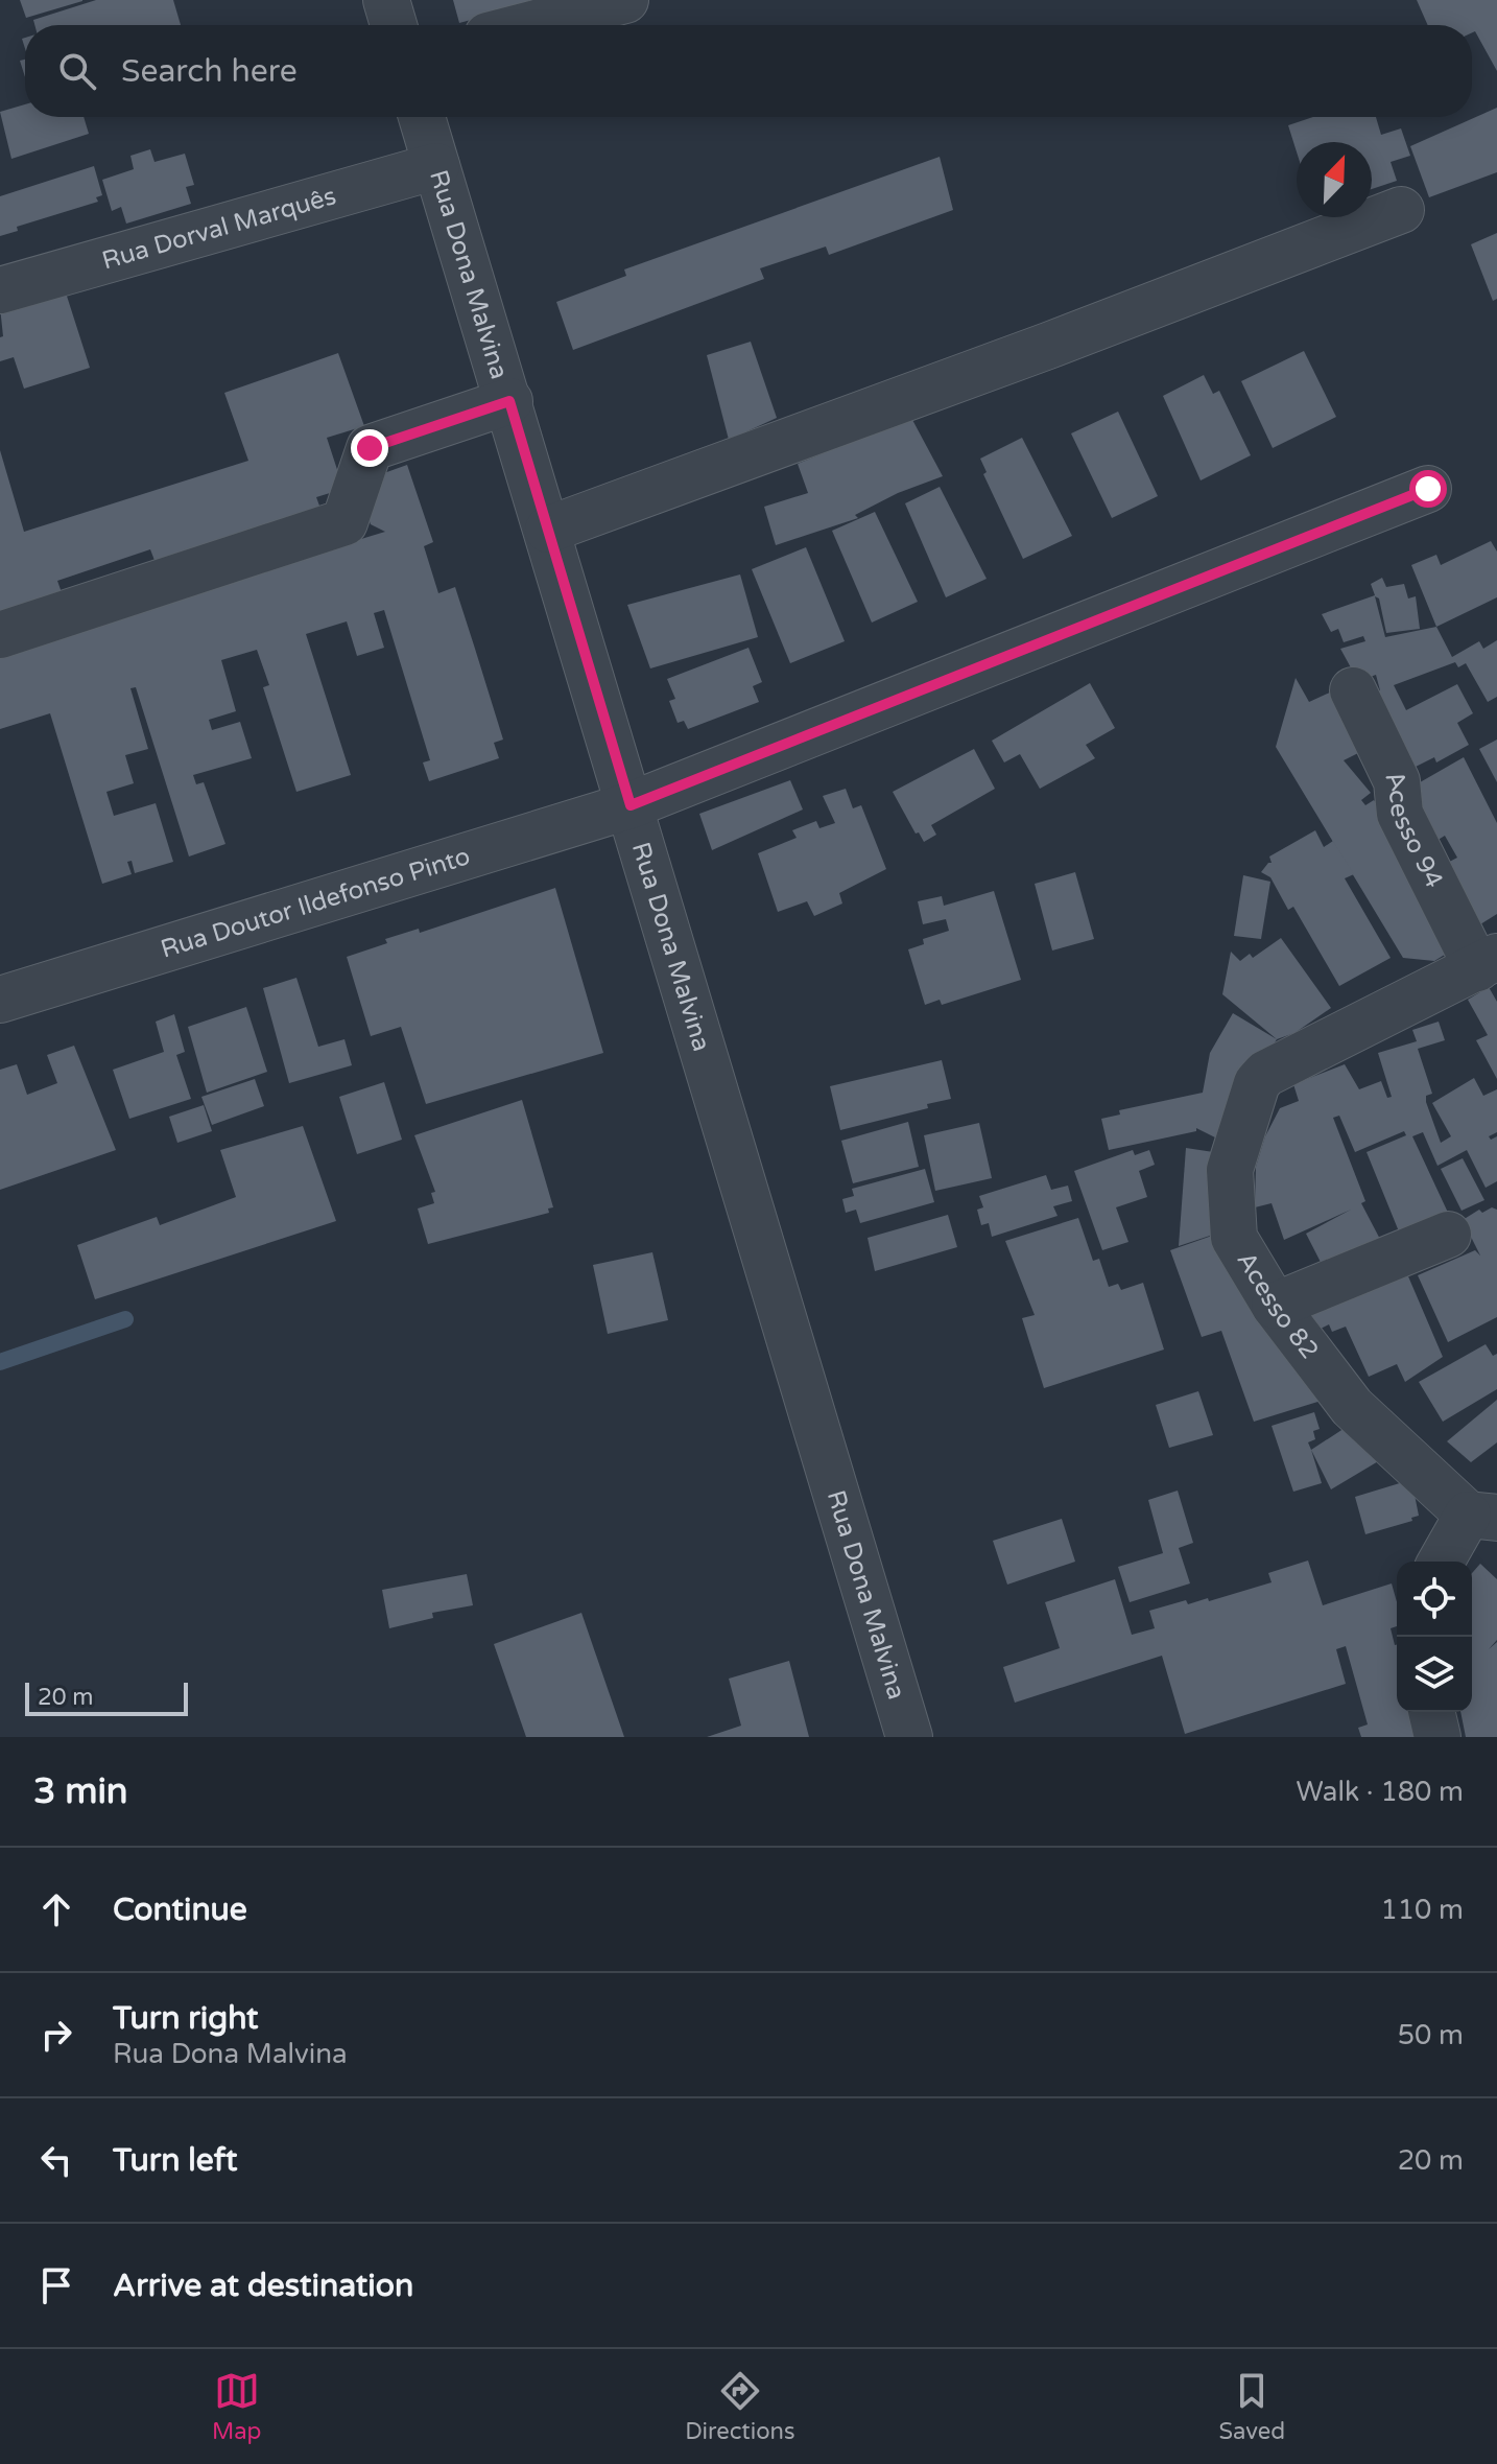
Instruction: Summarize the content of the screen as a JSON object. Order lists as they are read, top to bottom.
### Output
{
  "streets": {
    "street": [
      "Rua Dorval Marquês",
      "Rua Dona Malvina",
      "Acesso 94",
      "Rua Doutor Ildefonso Pinto",
      "Acesso 82"
    ]
  },
  "crossings": [
    ["Rua Dorval Marquês", "Rua Dona Malvina"],
    ["Rua Dona Malvina", "Rua Doutor Ildefonso Pinto"],
    ["Acesso 94", "Acesso 82"]
  ],
  "scale_bar": "20 m",
  "north": "top right",
  "page": {
    "search": "Search here",
    "scale": "20 m",
    "heading": ["3 min", "Walk · 180 m"],
    "list": [
      ["Continue", "110 m"],
      ["Turn right", "Rua Dona Malvina", "50 m"],
      ["Turn left", "20 m"],
      "Arrive at destination"
    ],
    "nav": ["Map", "Directions", "Saved"]
  }
}
